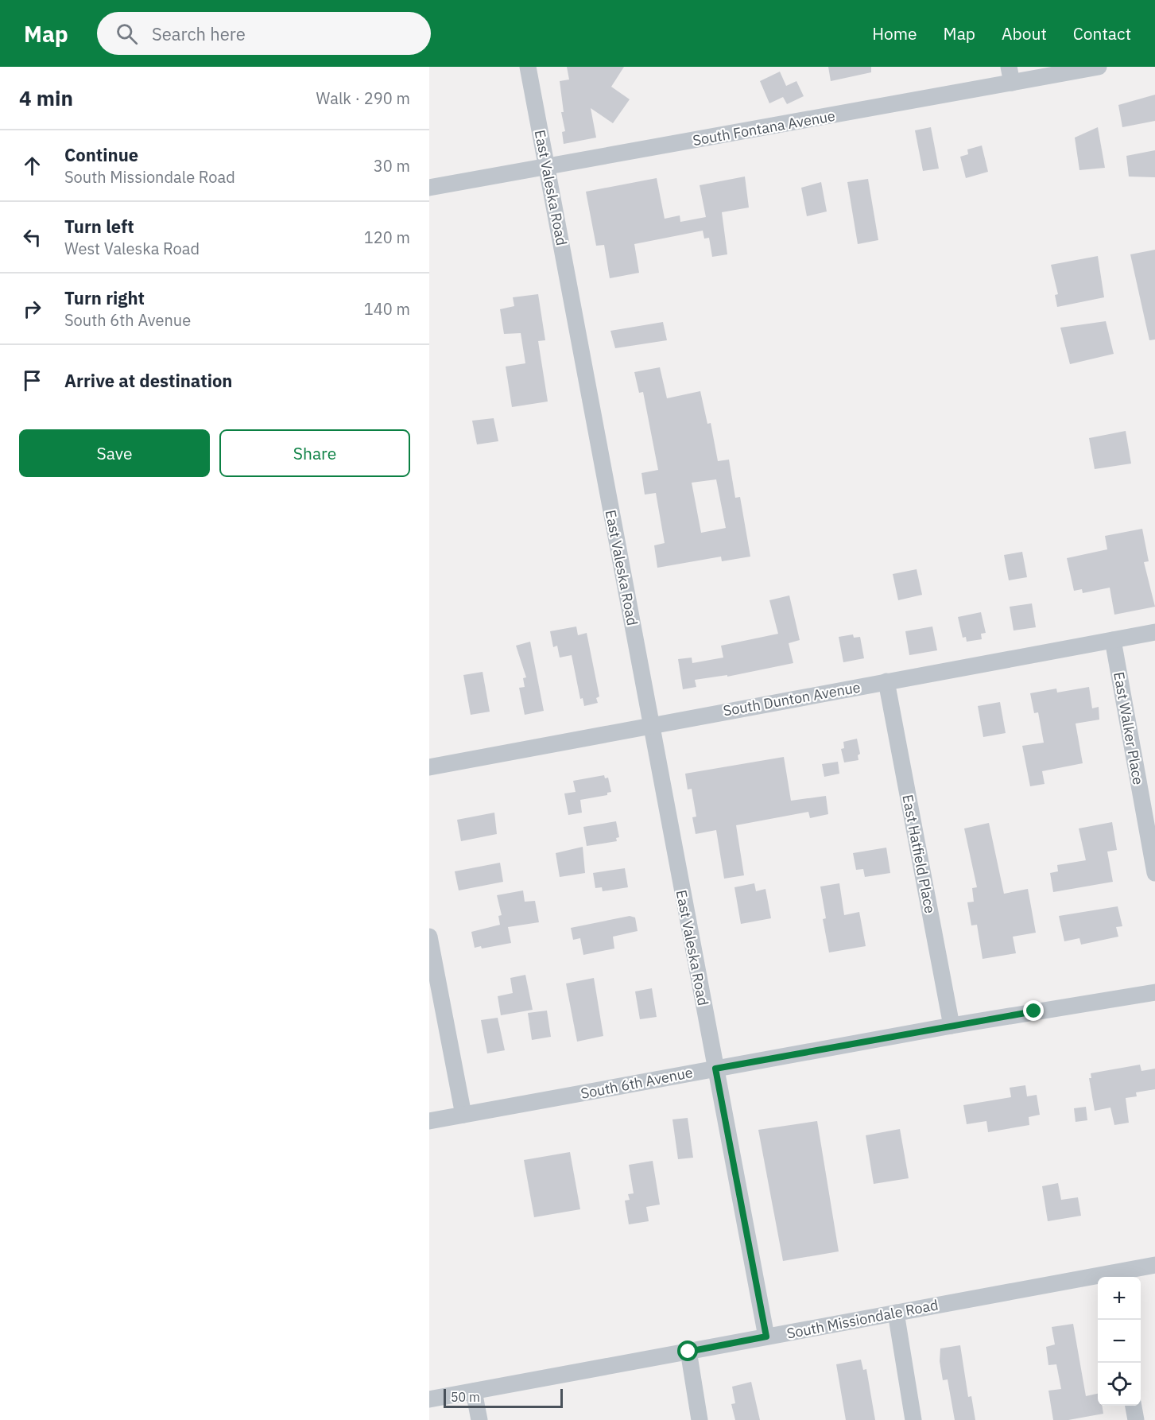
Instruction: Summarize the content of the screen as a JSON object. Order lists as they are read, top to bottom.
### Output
{
  "streets": {
    "street": [
      "South Fontana Avenue",
      "East Valeska Road",
      "South Dunton Avenue",
      "East Walker Place",
      "East Hatfield Place",
      "South 6th Avenue",
      "South Missiondale Road"
    ]
  },
  "crossings": [
    ["South Fontana Avenue", "East Valeska Road"],
    ["East Valeska Road", "South Dunton Avenue"],
    ["East Valeska Road", "South 6th Avenue"],
    ["East Valeska Road", "South Missiondale Road"],
    ["South Dunton Avenue", "East Walker Place"],
    ["South Dunton Avenue", "East Hatfield Place"],
    ["East Hatfield Place", "South 6th Avenue"]
  ],
  "scale_bar": "50 m",
  "page": {
    "header": "Map",
    "search": "Search here",
    "nav": [
      "Home",
      "Map",
      "About",
      "Contact"
    ],
    "heading": ["4 min", "Walk · 290 m"],
    "list": [
      ["Continue", "South Missiondale Road", "30 m"],
      ["Turn left", "West Valeska Road", "120 m"],
      ["Turn right", "South 6th Avenue", "140 m"],
      "Arrive at destination"
    ],
    "buttons": ["Save", "Share"],
    "map_buttons": ["+", "−"],
    "scale": "50 m"
  }
}
